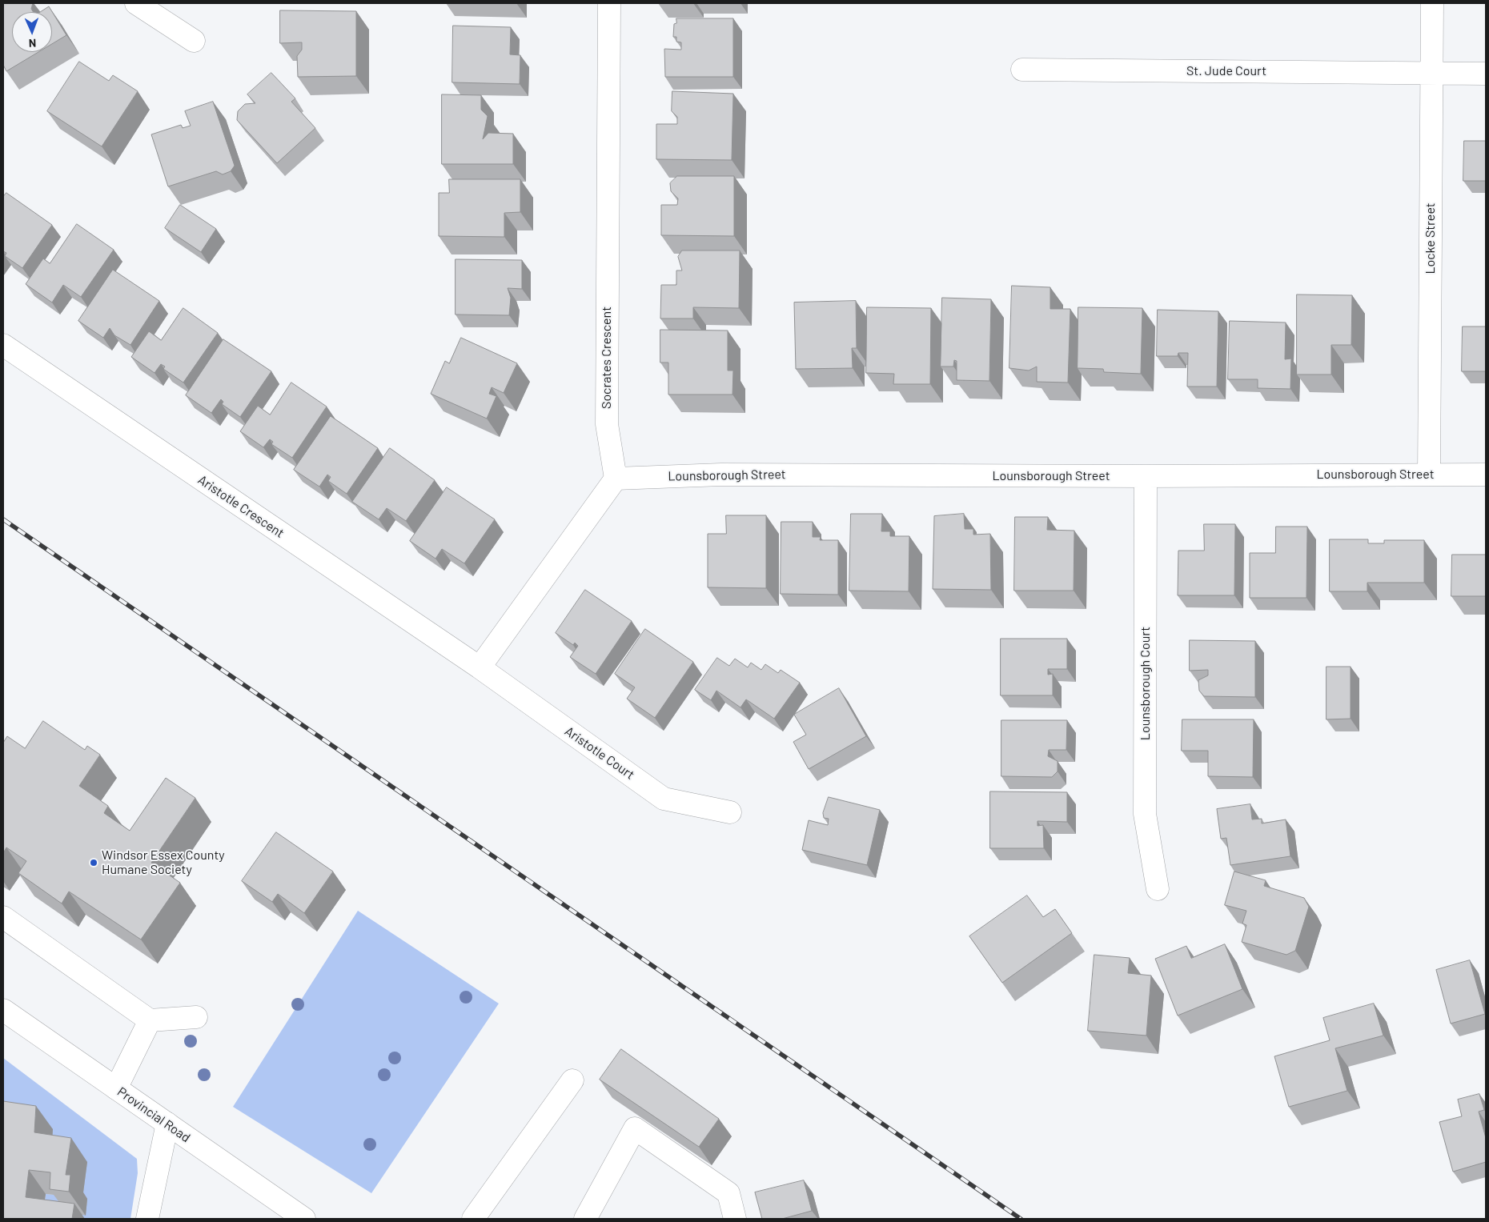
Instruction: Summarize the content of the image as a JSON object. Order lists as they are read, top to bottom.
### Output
{
  "streets": {
    "street": [
      "St. Jude Court",
      "Locke Street",
      "Socrates Crescent",
      "Lounsborough Street",
      "Aristotle Crescent",
      "Lounsborough Court",
      "Aristotle Court",
      "Provincial Road"
    ]
  },
  "crossings": [
    ["St. Jude Court", "Locke Street"],
    ["Locke Street", "Lounsborough Street"],
    ["Socrates Crescent", "Lounsborough Street"],
    ["Lounsborough Street", "Lounsborough Court"],
    ["Aristotle Crescent", "Aristotle Court"]
  ],
  "places": ["Windsor Essex County Humane Society"],
  "north": "bottom"
}
